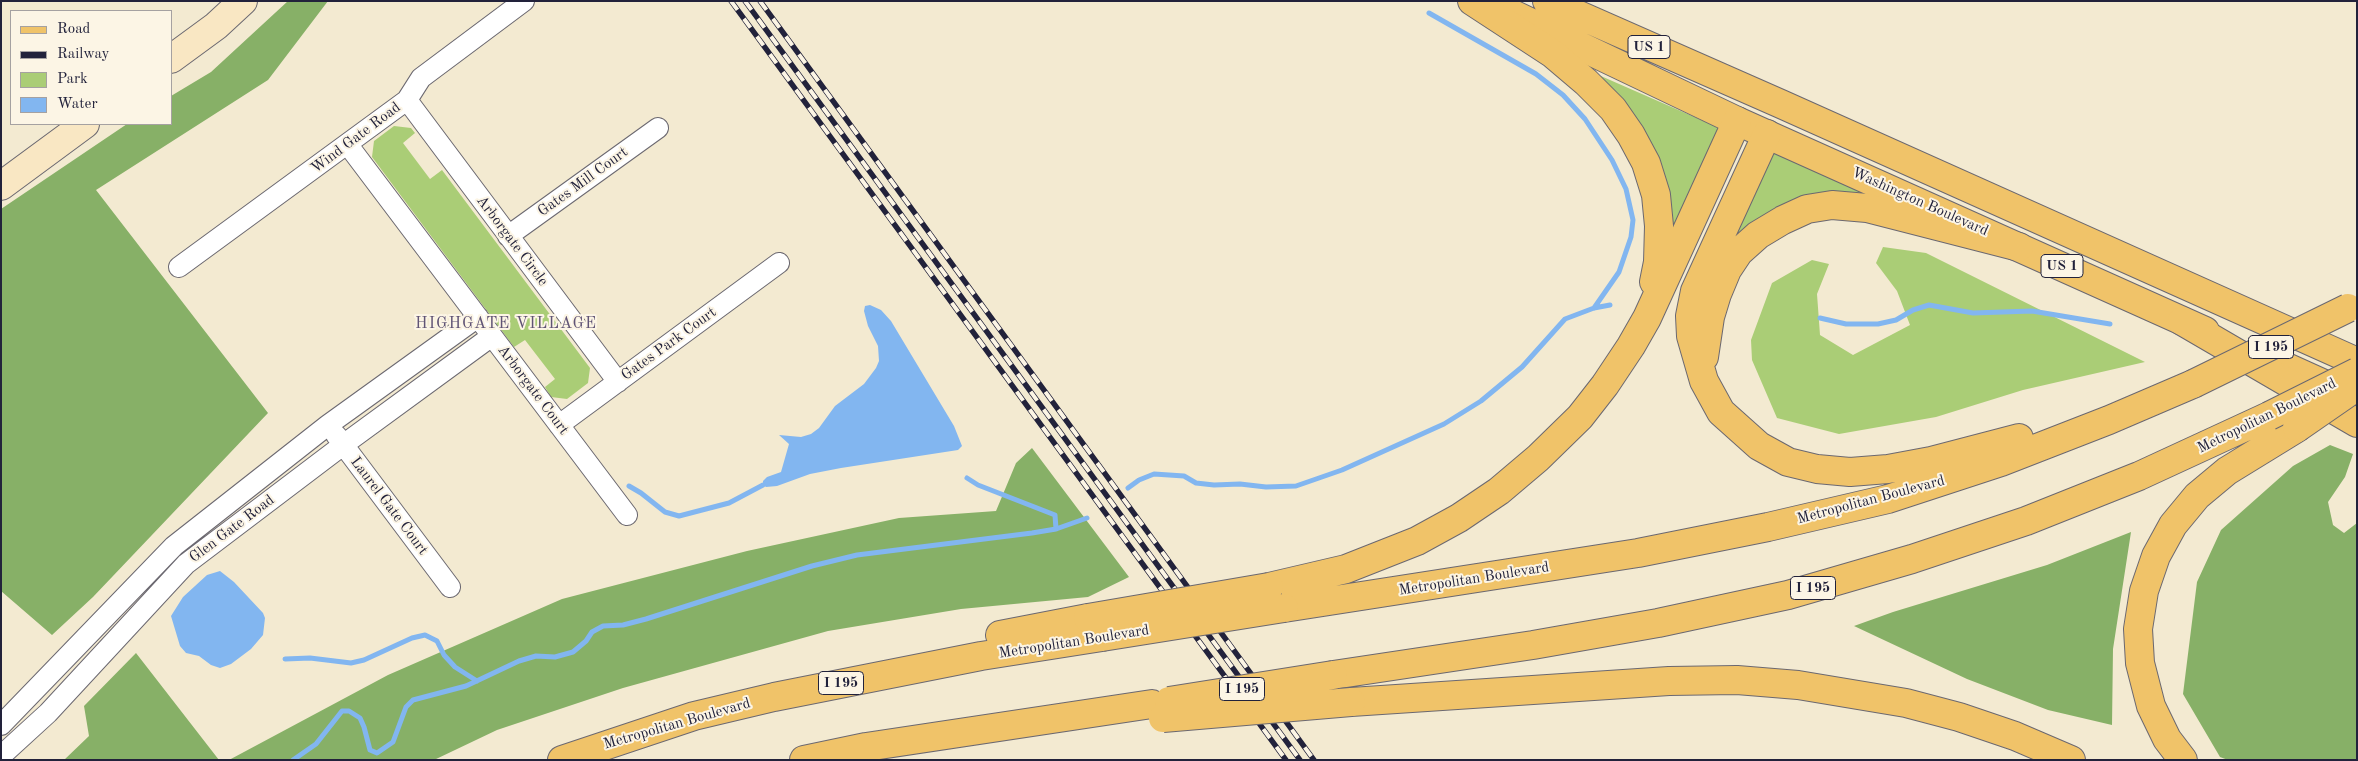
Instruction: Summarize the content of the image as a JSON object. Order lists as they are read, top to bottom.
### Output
{
  "streets": {
    "main road": [
      "US 1",
      "Washington Boulevard",
      "I 195",
      "Metropolitan Boulevard"
    ],
    "street": [
      "Wind Gate Road",
      "Gates Mill Court",
      "Arborgate Circle",
      "Gates Park Court",
      "Arborgate Court",
      "Laurel Gate Court",
      "Glen Gate Road"
    ]
  },
  "crossings": [
    ["Wind Gate Road", "Arborgate Circle"],
    ["Wind Gate Road", "Arborgate Court"],
    ["Gates Mill Court", "Arborgate Circle"],
    ["Arborgate Circle", "Gates Park Court"],
    ["Gates Park Court", "Arborgate Court"],
    ["Arborgate Court", "Glen Gate Road"],
    ["Laurel Gate Court", "Glen Gate Road"]
  ],
  "districts": ["HIGHGATE VILLAGE"],
  "legend": [
    "Road",
    "Railway",
    "Park",
    "Water"
  ]
}
